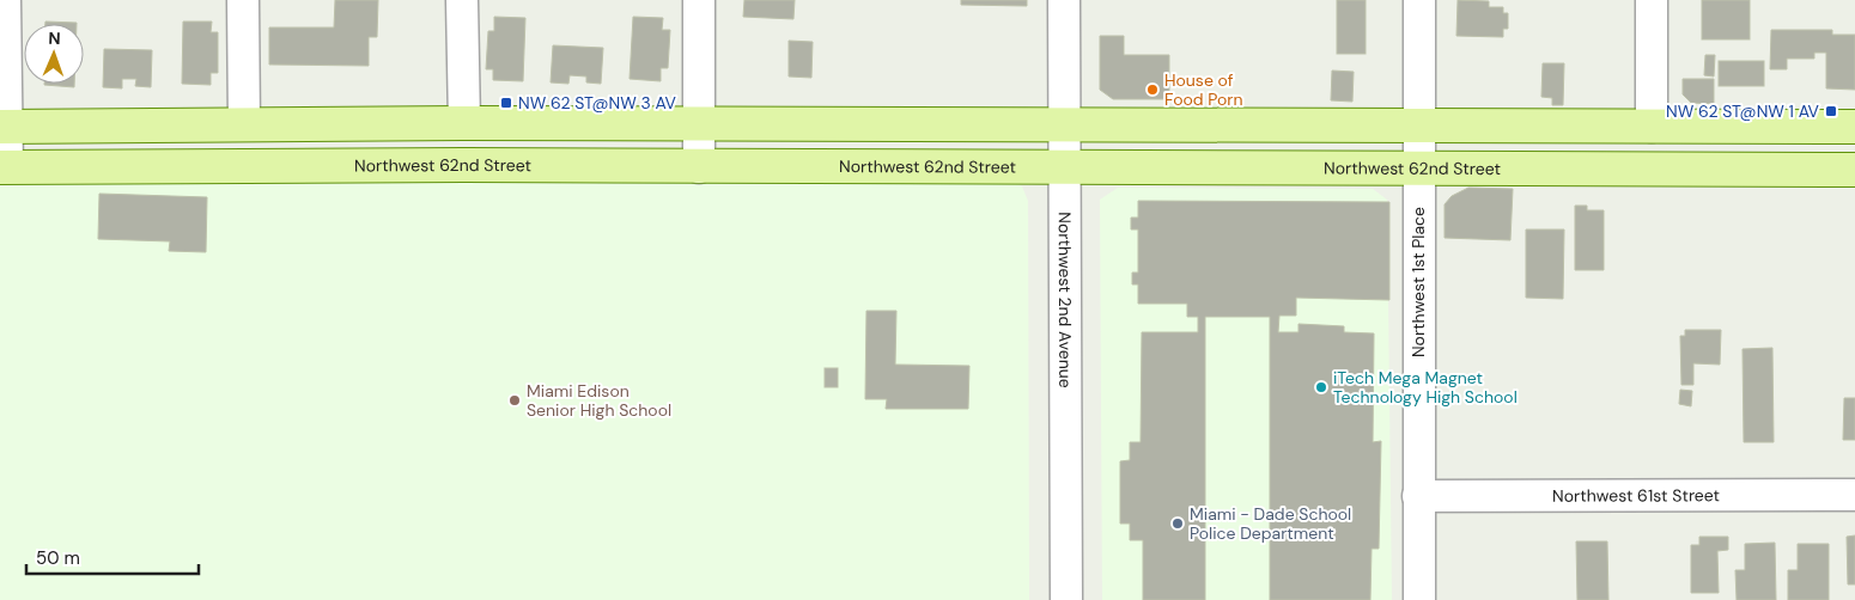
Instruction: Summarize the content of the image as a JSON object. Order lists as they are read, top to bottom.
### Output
{
  "streets": {
    "main road": ["Northwest 62nd Street"],
    "street": ["Northwest 1st Place", "Northwest 2nd Avenue", "Northwest 61st Street"]
  },
  "crossings": [
    ["Northwest 62nd Street", "Northwest 1st Place"],
    ["Northwest 62nd Street", "Northwest 2nd Avenue"],
    ["Northwest 1st Place", "Northwest 61st Street"]
  ],
  "places": {
    "other": [
      "House of Food Porn",
      "iTech Mega Magnet Technology High School",
      "Miami Edison Senior High School",
      "Miami - Dade School Police Department"
    ],
    "transit": ["NW 62 ST@NW 3 AV", "NW 62 ST@NW 1 AV"]
  },
  "scale_bar": "50 m",
  "north": "top"
}
